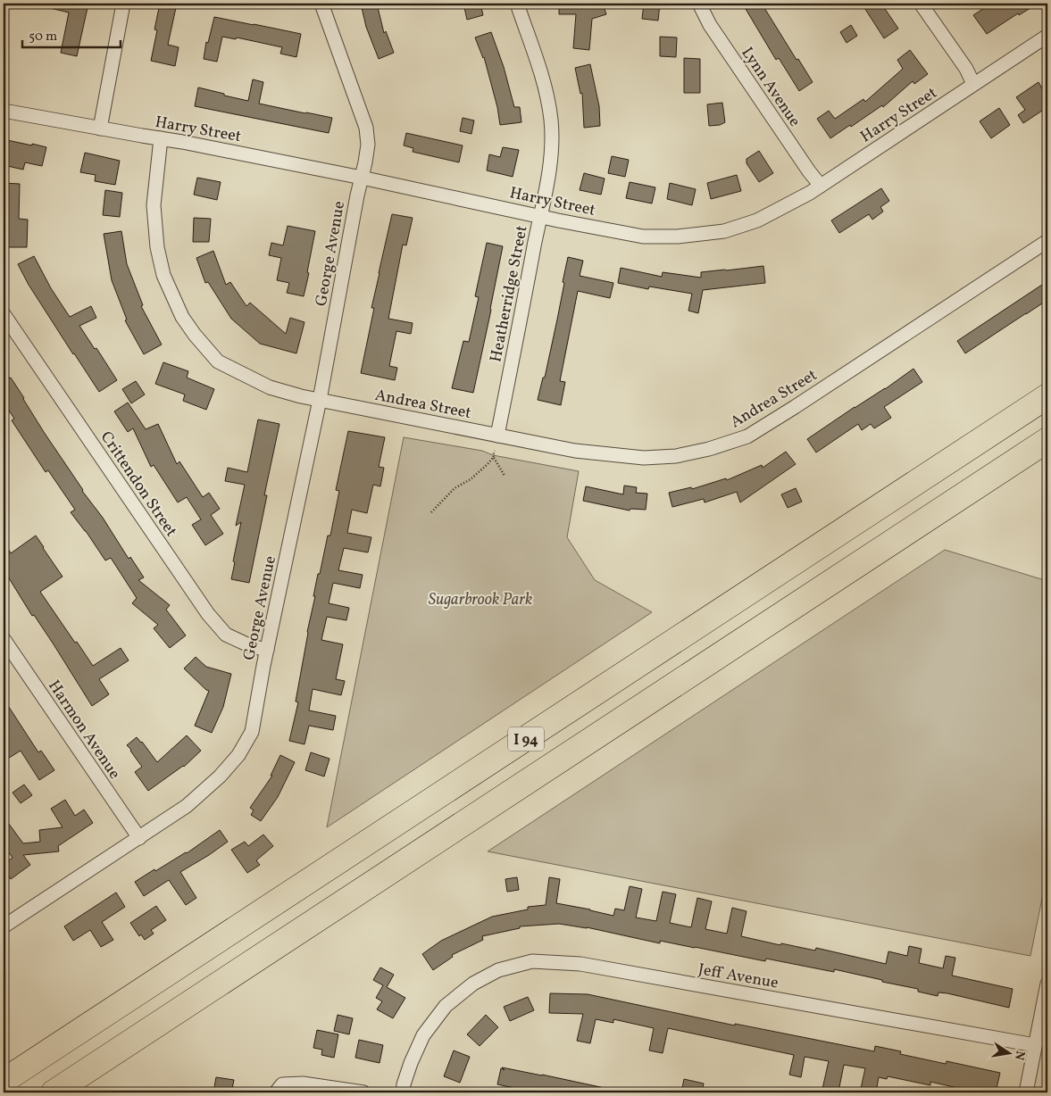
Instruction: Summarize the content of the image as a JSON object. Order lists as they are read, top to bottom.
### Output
{
  "streets": {
    "highway": ["I 94"],
    "street": [
      "Lynn Avenue",
      "Harry Street",
      "George Avenue",
      "Heatherridge Street",
      "Andrea Street",
      "Crittendon Street",
      "Harmon Avenue",
      "Jeff Avenue"
    ]
  },
  "crossings": [
    ["Lynn Avenue", "Harry Street"],
    ["Harry Street", "George Avenue"],
    ["Harry Street", "Heatherridge Street"],
    ["Harry Street", "Andrea Street"],
    ["George Avenue", "Andrea Street"],
    ["George Avenue", "Crittendon Street"],
    ["George Avenue", "Harmon Avenue"],
    ["Heatherridge Street", "Andrea Street"]
  ],
  "parks": ["Sugarbrook Park"],
  "scale_bar": "50 m",
  "north": "right"
}
